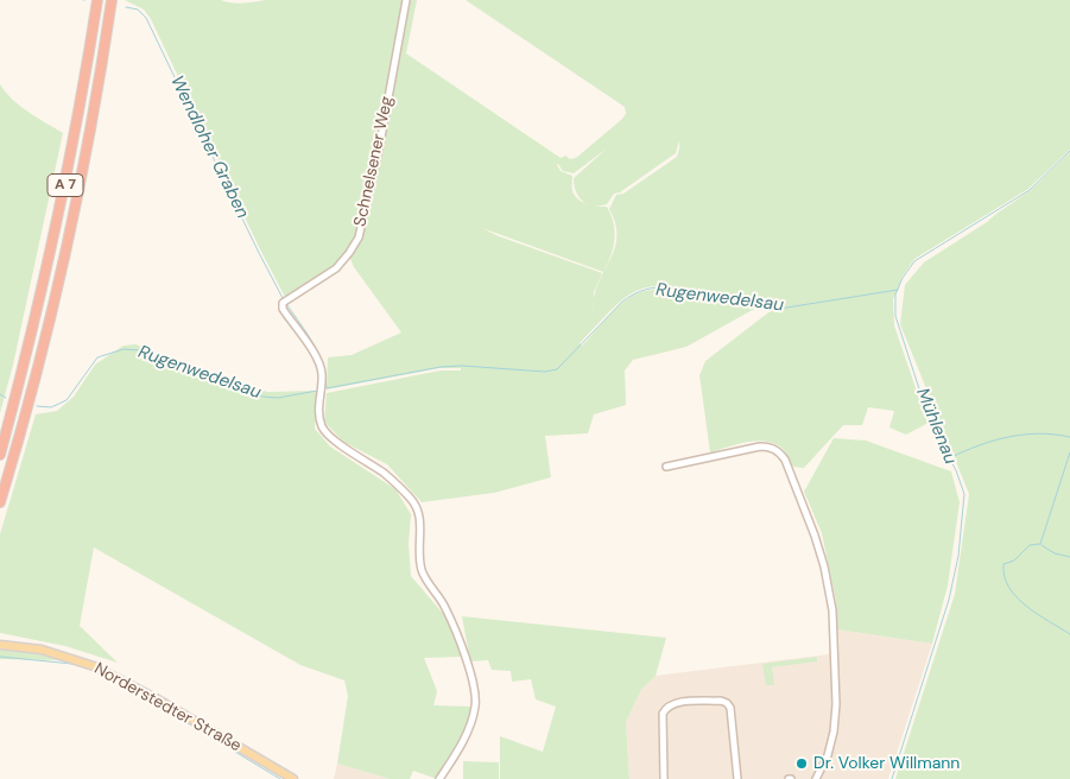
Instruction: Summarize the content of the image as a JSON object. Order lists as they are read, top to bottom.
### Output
{
  "streets": {
    "highway": ["A 7"],
    "main road": ["Norderstedter Straße"],
    "street": ["Schnelsener Weg"]
  },
  "water": ["Wendloher Graben", "Rugenwedelsau", "Mühlenau"],
  "places": ["Dr. Volker Willmann"]
}
